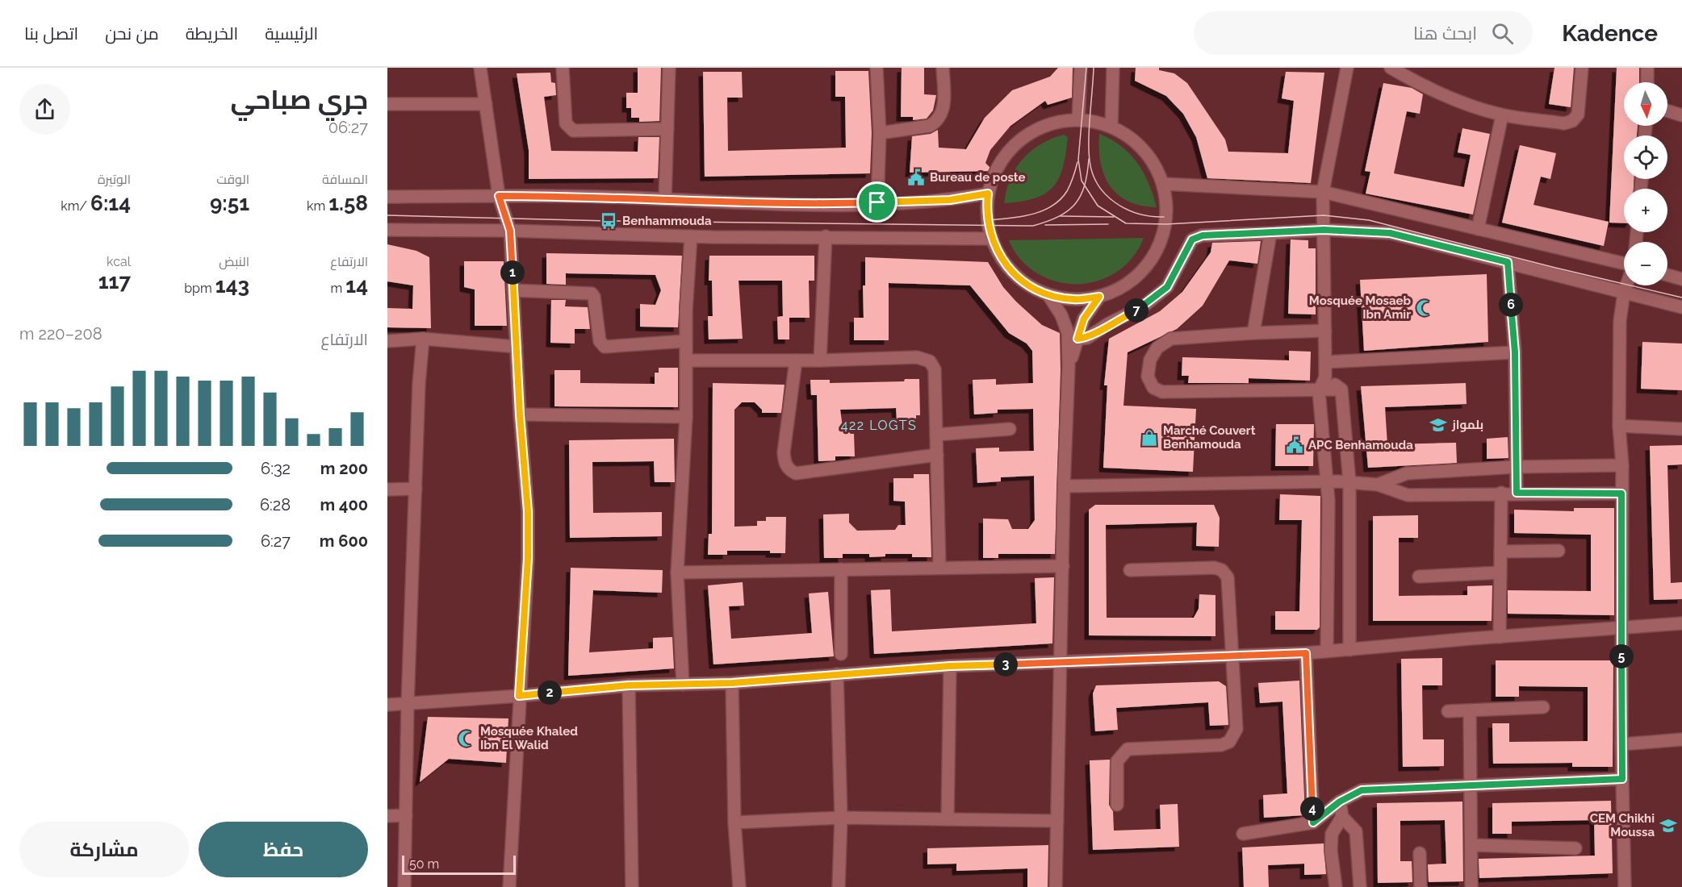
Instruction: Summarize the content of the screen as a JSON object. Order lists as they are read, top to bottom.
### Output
{
  "districts": ["422 LOGTS"],
  "places": {
    "public building": ["Bureau de poste", "APC Benhamouda"],
    "bus stop": ["Benhammouda"],
    "mosque": ["Mosquée Mosaeb Ibn Amir", "Mosquée Khaled Ibn El Walid"],
    "school or university": ["بلمواز", "CEM Chikhi Moussa"],
    "shop": ["Marché Couvert Benhamouda"]
  },
  "scale_bar": "50 m",
  "north": "bottom",
  "page": {
    "header": "Kadence",
    "search": "ابحث هنا",
    "nav": [
      "الرئيسية",
      "الخريطة",
      "من نحن",
      "اتصل بنا"
    ],
    "heading": ["جري صباحي", "06:27"],
    "map_buttons": ["+", "−"],
    "stats": [
      ["المسافة", "1.58 km"],
      ["الوقت", "9:51"],
      ["الوتيرة", "6:14 /km"],
      ["الارتفاع", "14 m"],
      ["النبض", "143 bpm"],
      ["kcal", "117"]
    ],
    "pins": [
      "1",
      "6",
      "7",
      "5",
      "3",
      "2",
      "4"
    ],
    "chart": ["الارتفاع", "208–220 m"],
    "list": [
      {
        "name": "200 m",
        "note": "6:32"
      },
      {
        "name": "400 m",
        "note": "6:28"
      },
      {
        "name": "600 m",
        "note": "6:27"
      }
    ],
    "buttons": ["حفظ", "مشاركة"],
    "scale": "50 m"
  }
}
